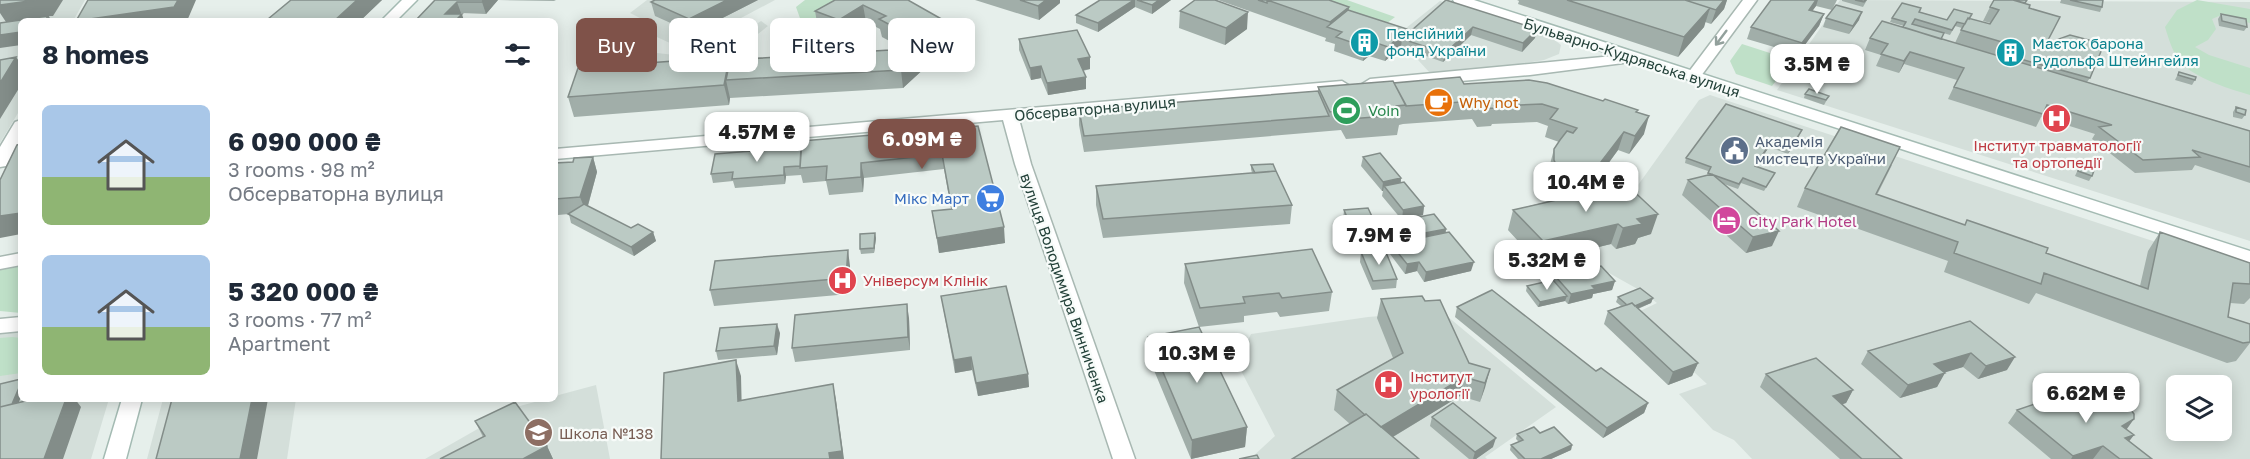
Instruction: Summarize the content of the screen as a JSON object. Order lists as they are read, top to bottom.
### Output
{
  "streets": {
    "street": ["Бульварно-Кудрявська вулиця", "Обсерваторна вулиця", "вулиця Володимира Винниченка"]
  },
  "crossings": [
    ["Бульварно-Кудрявська вулиця", "Обсерваторна вулиця"],
    ["Обсерваторна вулиця", "вулиця Володимира Винниченка"]
  ],
  "places": {
    "building": ["Пенсійний фонд України", "Маєток барона Рудольфа Штейнгейля"],
    "cafe": ["Why not"],
    "sports": ["Voin"],
    "hospital": ["Інститут травматології та ортопедії", "Універсум Клінік", "Інститут урології"],
    "public building": ["Академія мистецтв України"],
    "supermarket": ["Мікс Март"],
    "hotel": ["City Park Hotel"],
    "school or university": ["Школа №138"]
  },
  "page": {
    "chip": [
      "Buy",
      "Rent",
      "Filters",
      "New"
    ],
    "heading": "8 homes",
    "price": [
      "3.5M ₴",
      "4.57M ₴",
      "6.09M ₴",
      "10.4M ₴",
      "7.9M ₴",
      "5.32M ₴",
      "10.3M ₴",
      "6.62M ₴"
    ],
    "list": [
      {
        "name": "6 090 000 ₴",
        "note": "3 rooms · 98 m² · Обсерваторна вулиця"
      },
      {
        "name": "5 320 000 ₴",
        "note": "3 rooms · 77 m² · Apartment"
      }
    ]
  }
}
